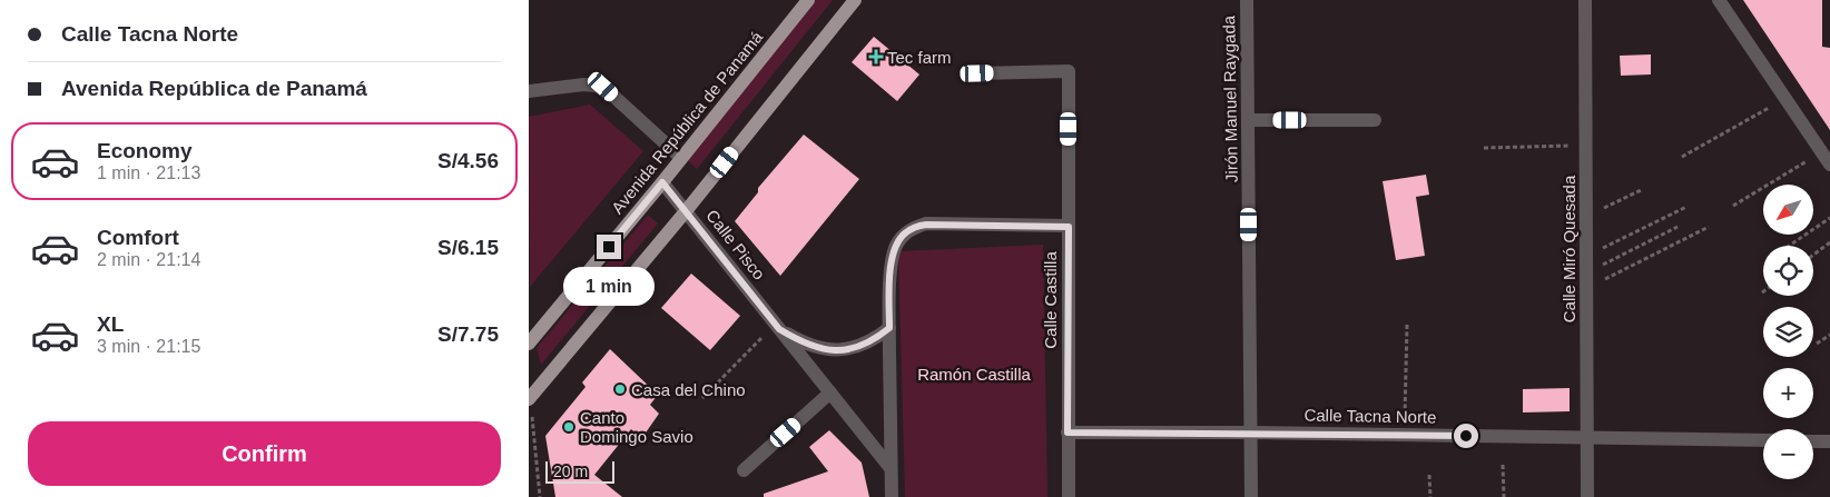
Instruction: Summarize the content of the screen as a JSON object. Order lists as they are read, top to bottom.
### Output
{
  "streets": {
    "main road": ["Avenida República de Panamá"],
    "street": [
      "Jirón Manuel Raygada",
      "Calle Pisco",
      "Calle Miró Quesada",
      "Calle Castilla",
      "Calle Tacna Norte"
    ]
  },
  "crossings": [
    ["Jirón Manuel Raygada", "Calle Tacna Norte"],
    ["Avenida República de Panamá", "Calle Pisco"],
    ["Calle Miró Quesada", "Calle Tacna Norte"],
    ["Calle Castilla", "Calle Tacna Norte"]
  ],
  "parks": ["Ramón Castilla"],
  "places": {
    "health": ["Tec farm"],
    "other": ["Casa del Chino", "Canto Domingo Savio"]
  },
  "scale_bar": "20 m",
  "north": "bottom left",
  "page": {
    "banner": ["Calle Tacna Norte", "Avenida República de Panamá"],
    "list": [
      {
        "name": "Economy",
        "note": "1 min · 21:13",
        "value": "S/4.56"
      },
      {
        "name": "Comfort",
        "note": "2 min · 21:14",
        "value": "S/6.15"
      },
      {
        "name": "XL",
        "note": "3 min · 21:15",
        "value": "S/7.75"
      }
    ],
    "map_buttons": ["+", "−"],
    "bubble": "1 min",
    "buttons": "Confirm",
    "scale": "20 m"
  }
}
